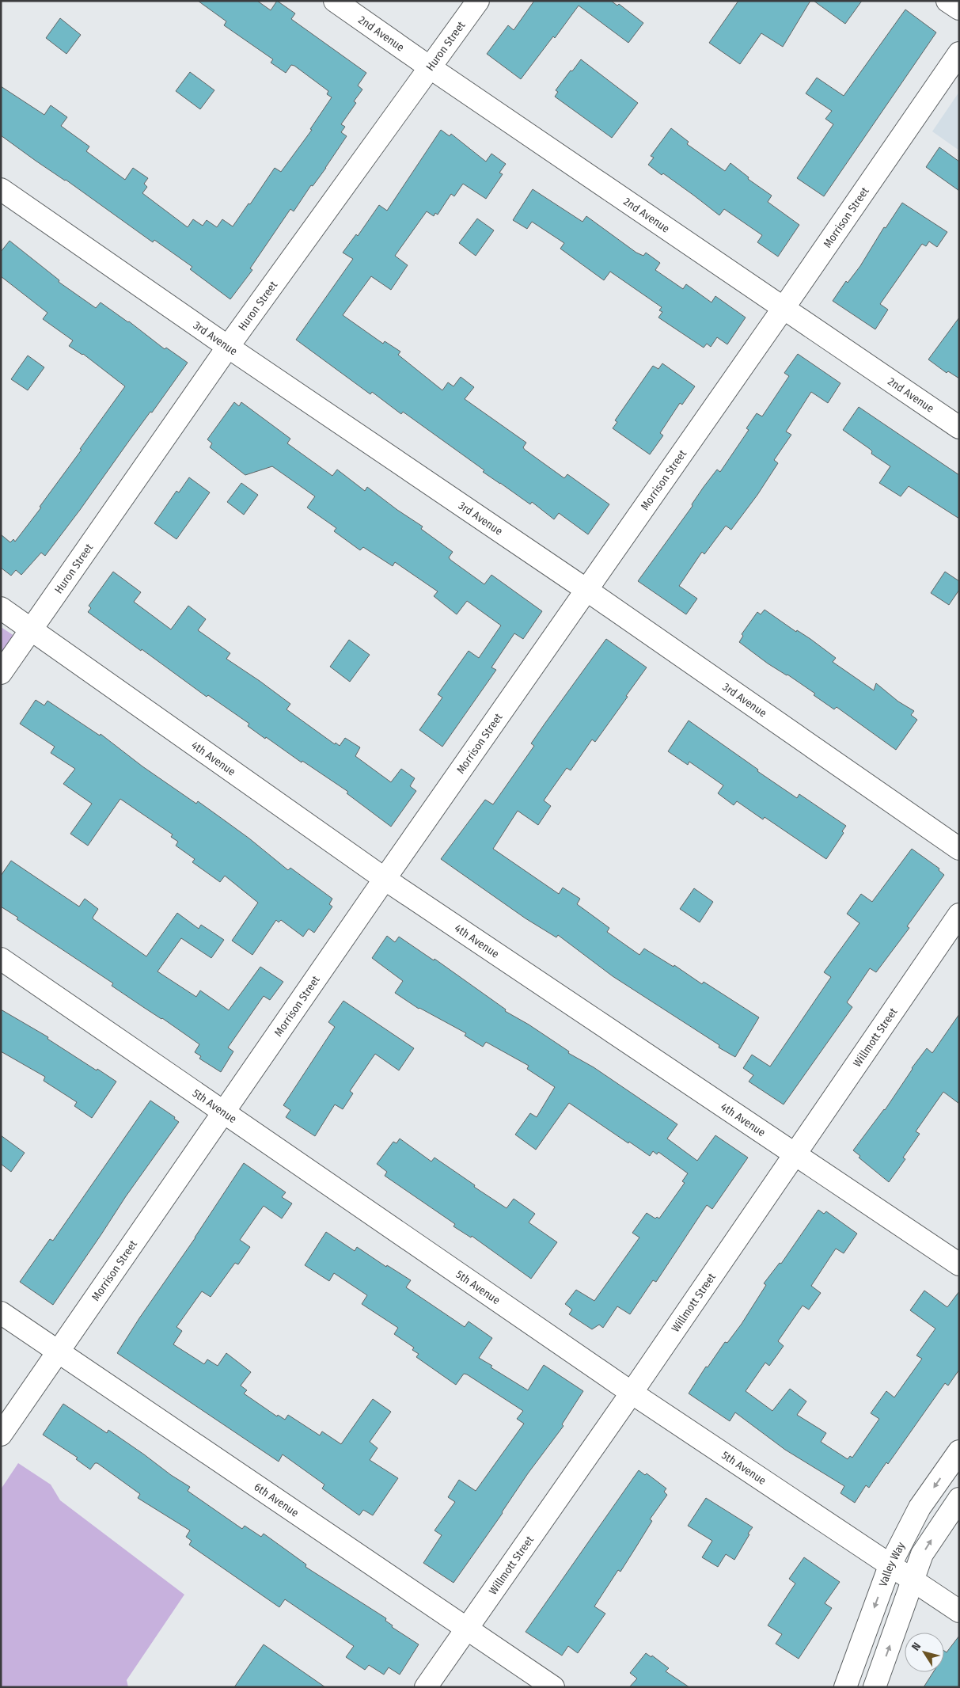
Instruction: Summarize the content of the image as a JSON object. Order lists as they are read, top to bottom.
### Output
{
  "streets": {
    "street": [
      "2nd Avenue",
      "Huron Street",
      "Morrison Street",
      "3rd Avenue",
      "4th Avenue",
      "Willmott Street",
      "5th Avenue",
      "6th Avenue",
      "Valley Way"
    ]
  },
  "crossings": [
    ["2nd Avenue", "Huron Street"],
    ["2nd Avenue", "Morrison Street"],
    ["Huron Street", "3rd Avenue"],
    ["Huron Street", "4th Avenue"],
    ["Morrison Street", "3rd Avenue"],
    ["Morrison Street", "4th Avenue"],
    ["Morrison Street", "5th Avenue"],
    ["Morrison Street", "6th Avenue"],
    ["4th Avenue", "Willmott Street"],
    ["Willmott Street", "5th Avenue"],
    ["Willmott Street", "6th Avenue"],
    ["5th Avenue", "Valley Way"]
  ],
  "north": "top left"
}
